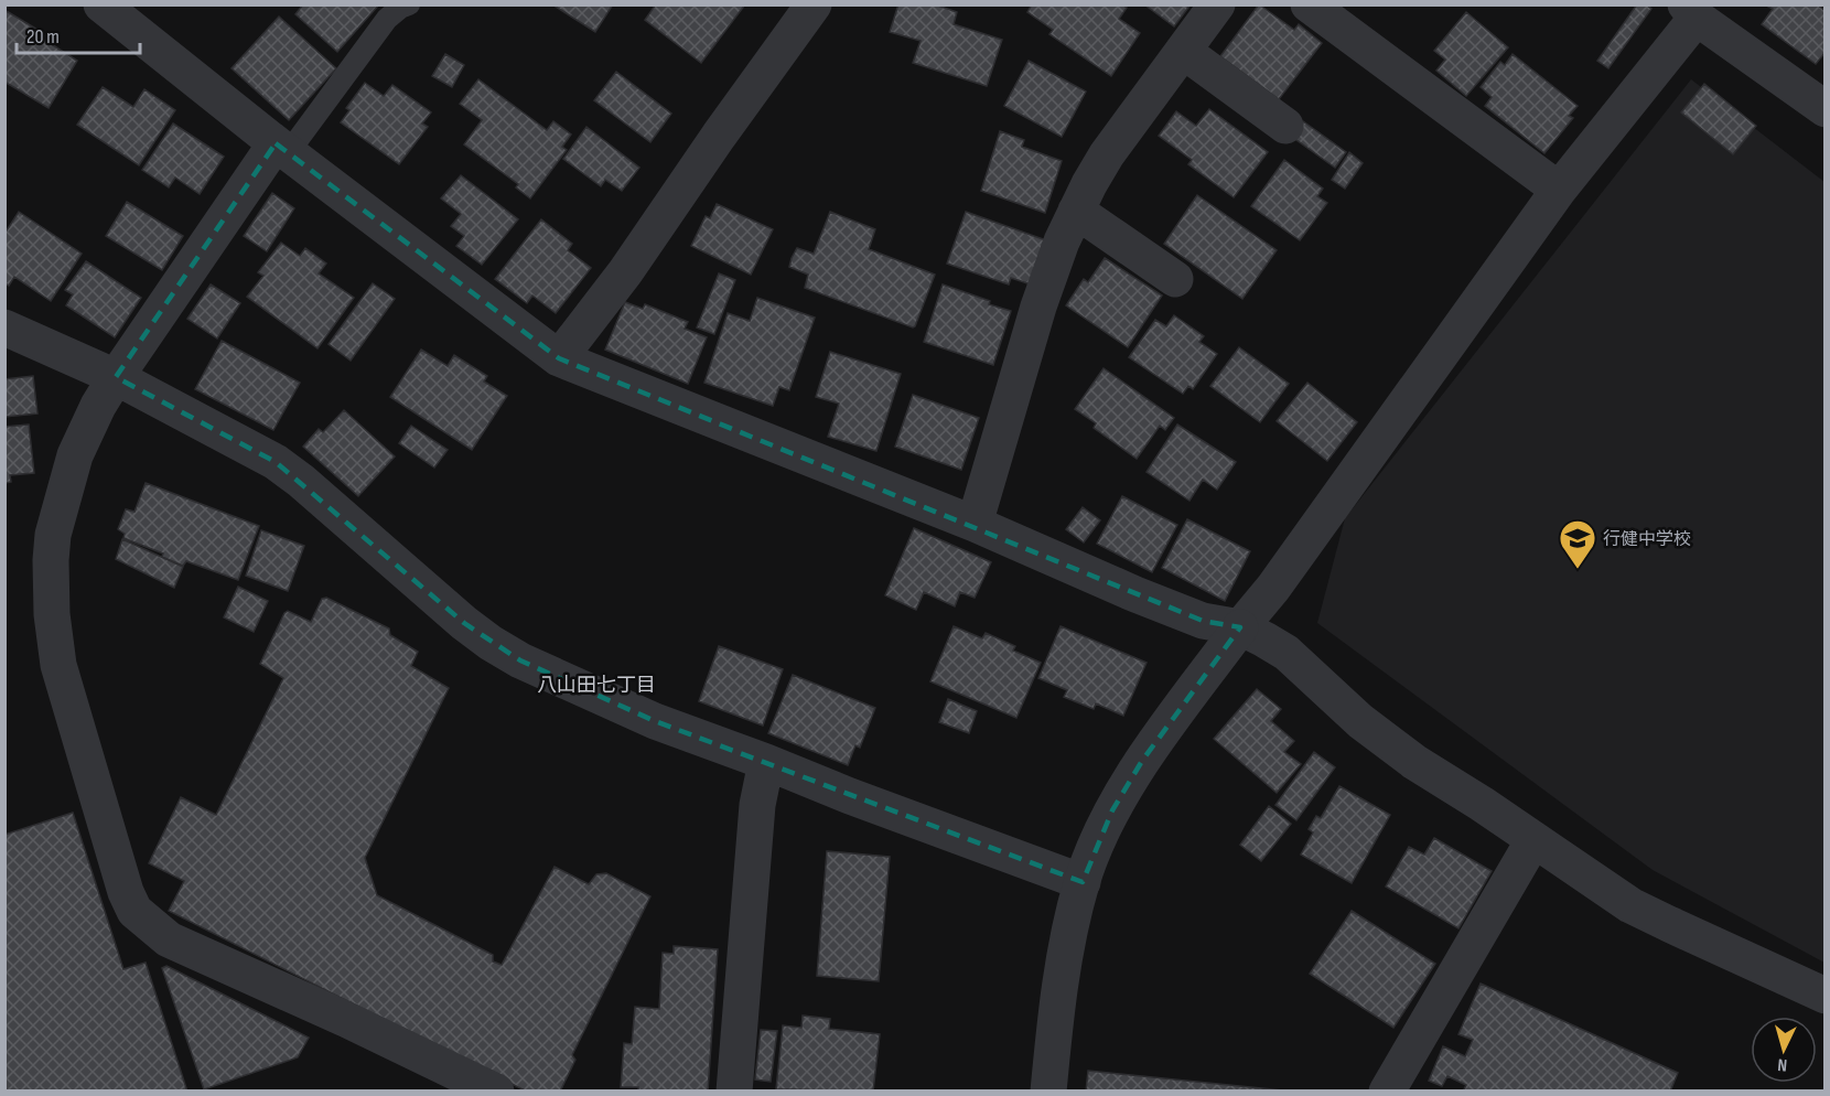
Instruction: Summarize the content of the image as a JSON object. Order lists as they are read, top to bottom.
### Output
{
  "districts": ["八山田七丁目"],
  "places": {
    "school or university": ["行健中学校"]
  },
  "scale_bar": "20 m",
  "north": "bottom"
}
